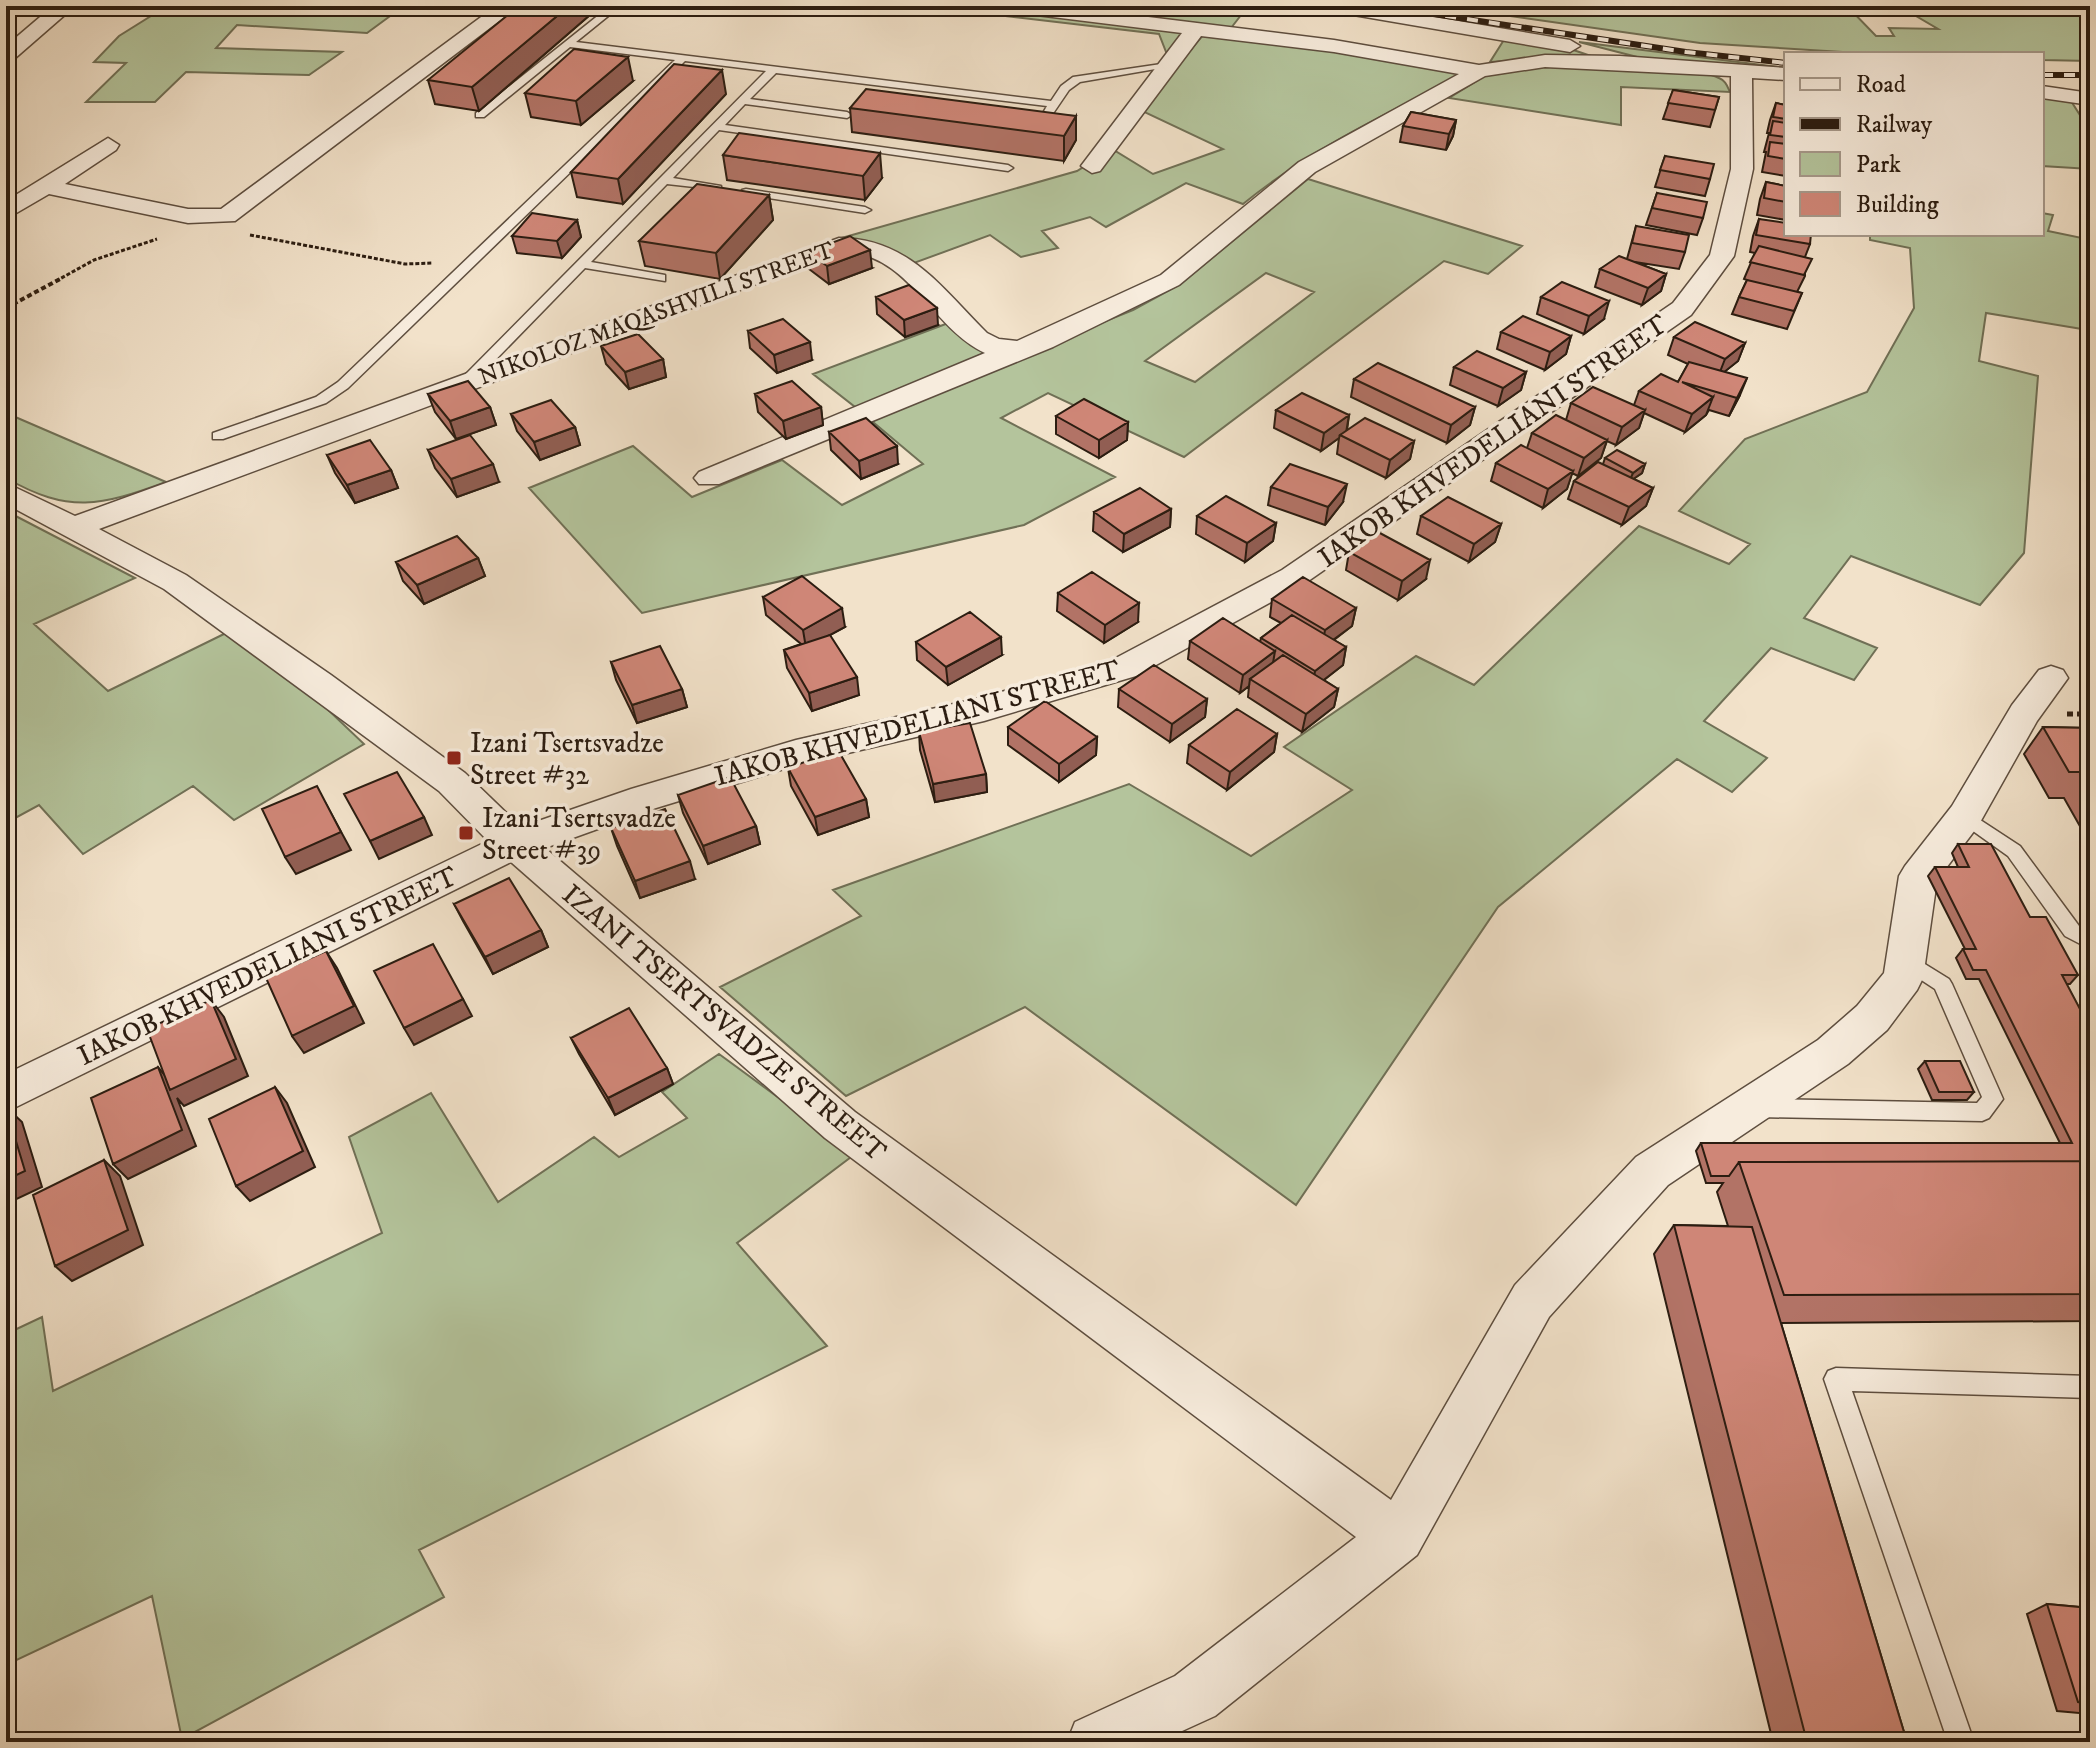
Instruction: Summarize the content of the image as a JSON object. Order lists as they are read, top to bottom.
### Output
{
  "streets": {
    "street": ["NIKOLOZ MAQASHVILI STREET", "IAKOB KHVEDELIANI STREET", "IZANI TSERTSVADZE STREET"]
  },
  "crossings": [
    ["NIKOLOZ MAQASHVILI STREET", "IZANI TSERTSVADZE STREET"],
    ["IAKOB KHVEDELIANI STREET", "IZANI TSERTSVADZE STREET"]
  ],
  "places": {
    "transit": ["Izani Tsertsvadze Street #32", "Izani Tsertsvadze Street #39"]
  },
  "legend": [
    "Road",
    "Railway",
    "Park",
    "Building"
  ]
}
